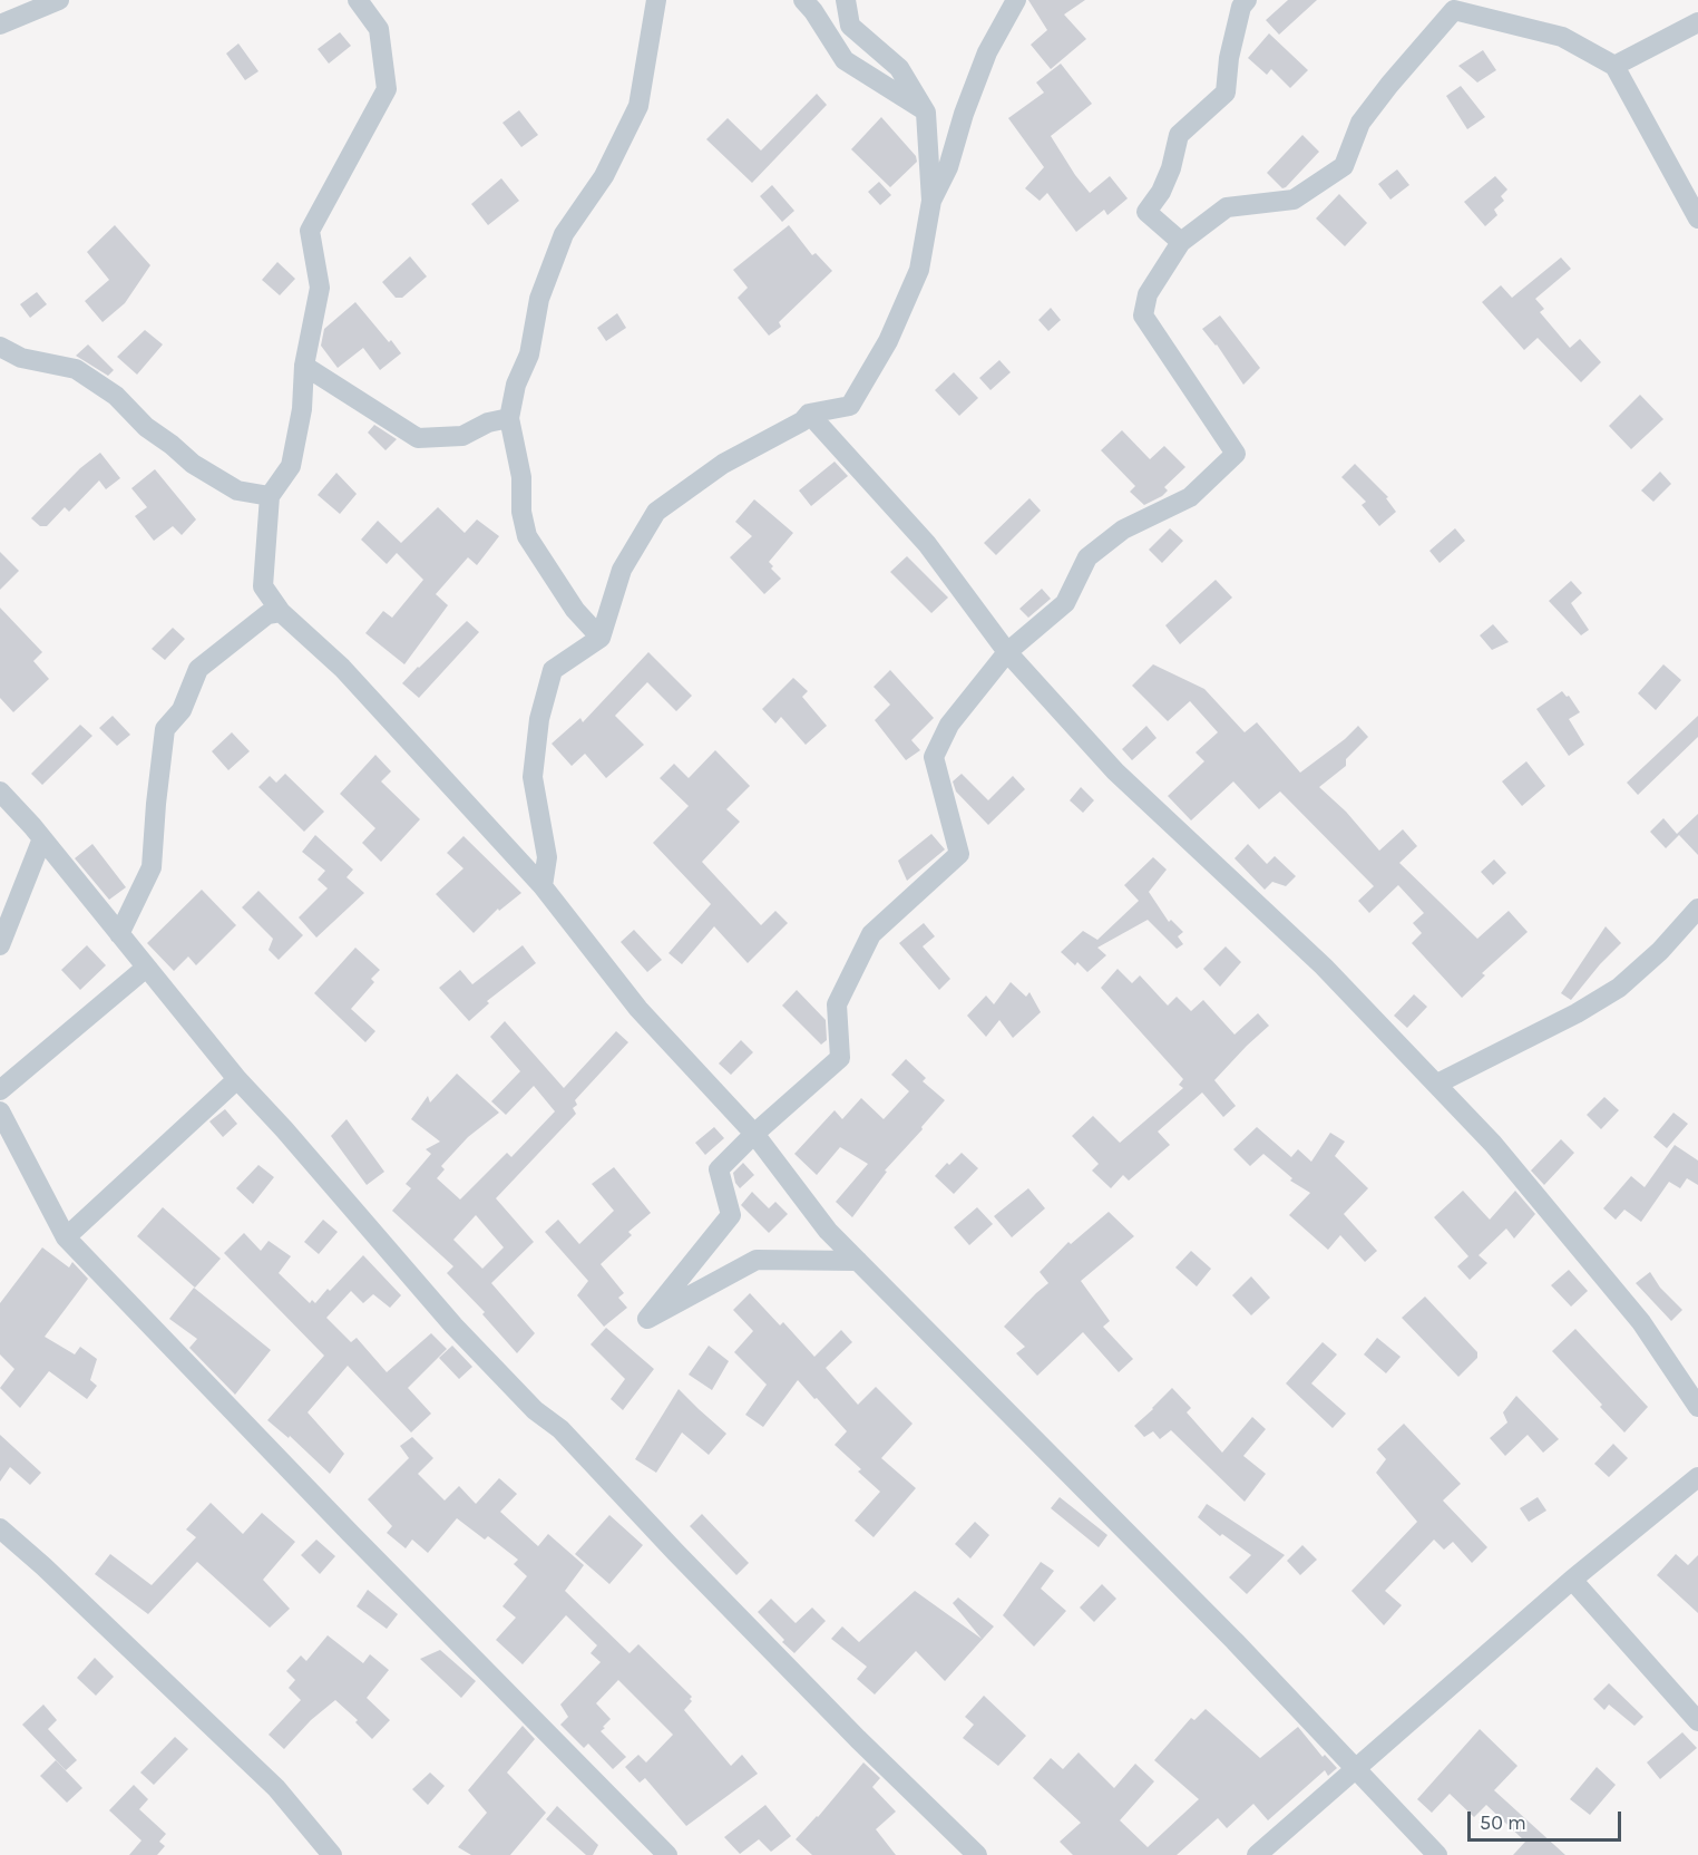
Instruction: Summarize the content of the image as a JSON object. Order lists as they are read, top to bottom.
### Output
{
  "scale_bar": "50 m"
}
